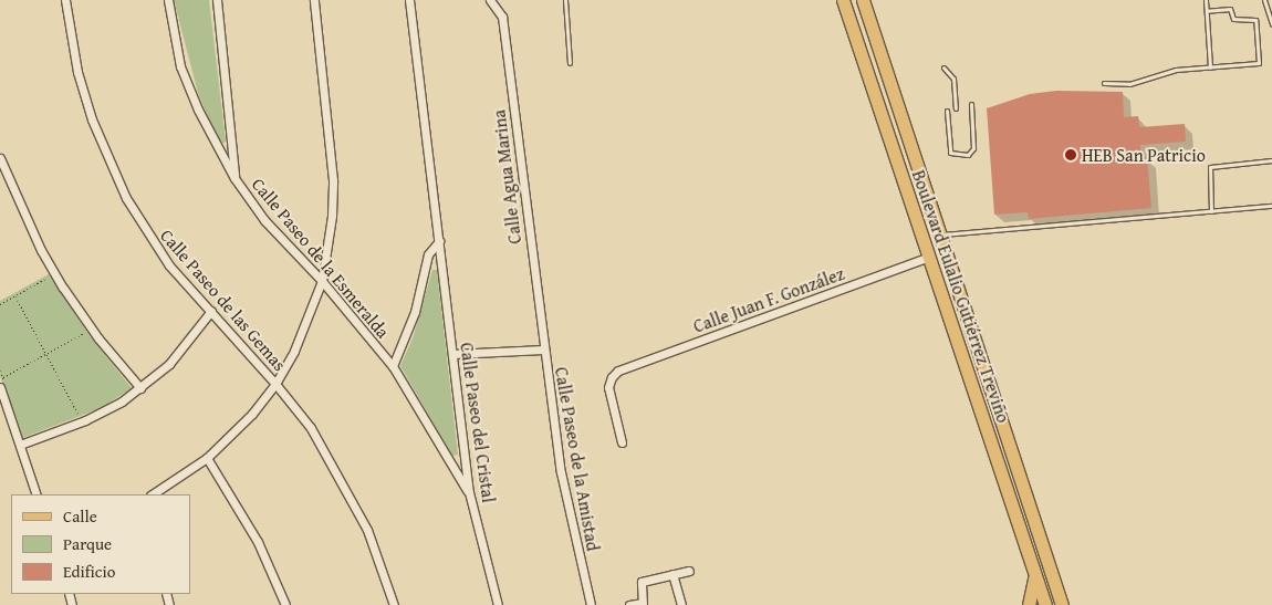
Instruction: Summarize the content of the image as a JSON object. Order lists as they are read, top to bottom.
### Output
{
  "streets": {
    "main road": ["Boulevard Eulalio Gutiérrez Treviño"],
    "street": [
      "Calle Agua Marina",
      "Calle Paseo de la Esmeralda",
      "Calle Paseo de las Gemas",
      "Calle Juan F. González",
      "Calle Paseo del Cristal",
      "Calle Paseo de la Amistad"
    ]
  },
  "crossings": [
    ["Calle Agua Marina", "Calle Paseo de la Amistad"],
    ["Calle Paseo de la Esmeralda", "Calle Paseo del Cristal"],
    ["Boulevard Eulalio Gutiérrez Treviño", "Calle Juan F. González"]
  ],
  "places": ["HEB San Patricio"],
  "legend": ["Calle", "Parque", "Edificio"]
}
